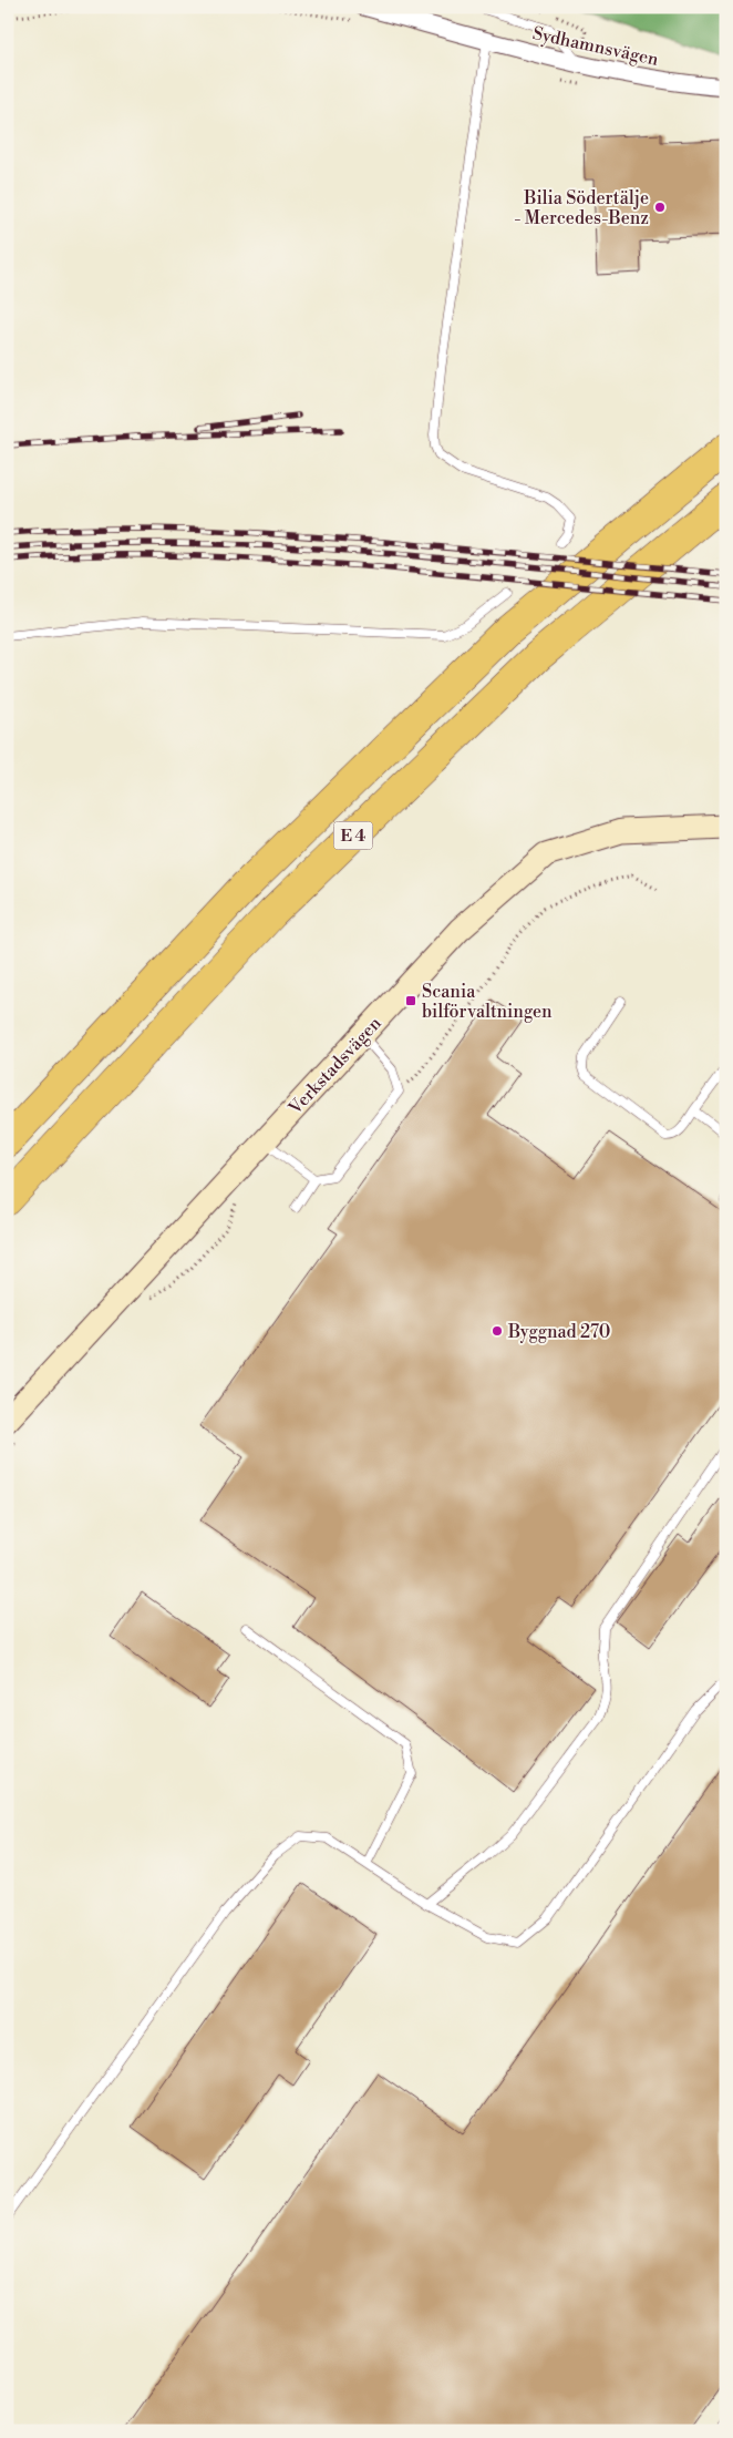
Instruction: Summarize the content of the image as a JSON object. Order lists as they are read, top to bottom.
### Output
{
  "streets": {
    "highway": ["E 4"],
    "main road": ["Verkstadsvägen"],
    "street": ["Sydhamnsvägen"]
  },
  "places": {
    "other": ["Bilia Södertälje - Mercedes-Benz", "Byggnad 270"],
    "transit": ["Scania bilförvaltningen"]
  }
}
